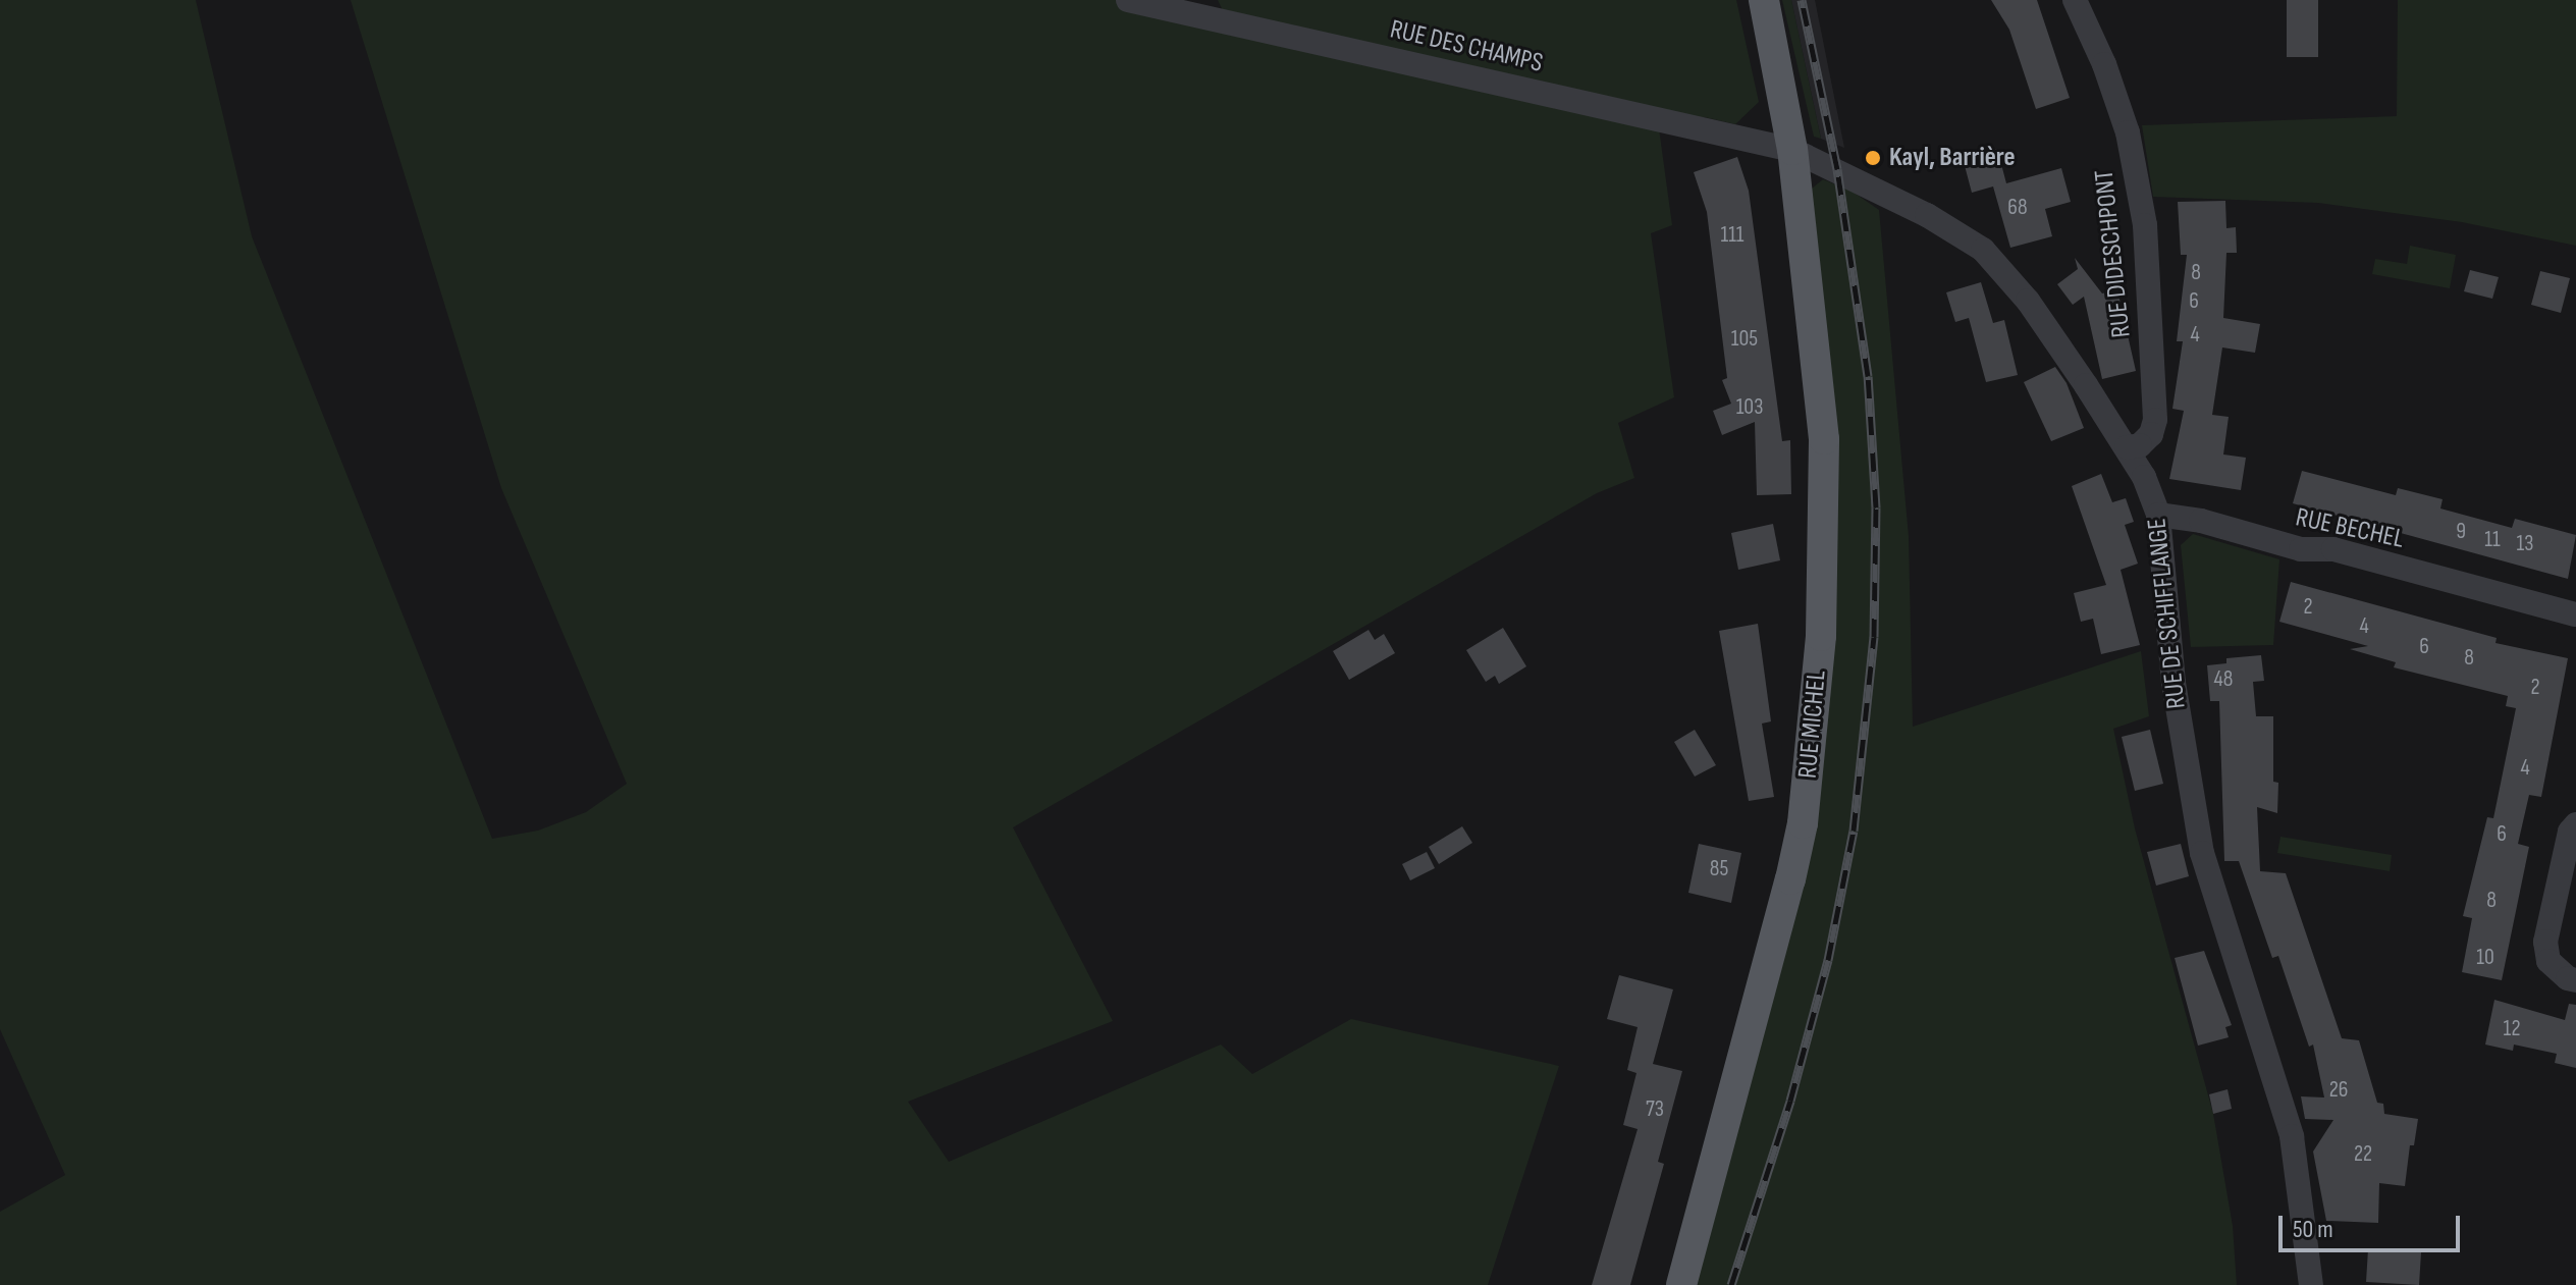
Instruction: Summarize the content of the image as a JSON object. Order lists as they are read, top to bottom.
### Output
{
  "streets": {
    "main road": ["RUE MICHEL"],
    "street": [
      "RUE DES CHAMPS",
      "RUE DIDESCHPONT",
      "RUE BECHEL",
      "RUE DE SCHIFFLANGE"
    ]
  },
  "crossings": [
    ["RUE DES CHAMPS", "RUE DE SCHIFFLANGE"],
    ["RUE DES CHAMPS", "RUE MICHEL"],
    ["RUE DIDESCHPONT", "RUE DE SCHIFFLANGE"],
    ["RUE BECHEL", "RUE DE SCHIFFLANGE"],
    ["RUE DE SCHIFFLANGE", "RUE MICHEL"]
  ],
  "places": ["Kayl, Barrière"],
  "house_numbers": [
    "68",
    "111",
    "8",
    "6",
    "4",
    "105",
    "103",
    "9",
    "11",
    "13",
    "2",
    "4",
    "6",
    "8",
    "48",
    "2",
    "4",
    "6",
    "85",
    "8",
    "10",
    "12",
    "26",
    "73",
    "22"
  ],
  "scale_bar": "50 m"
}
